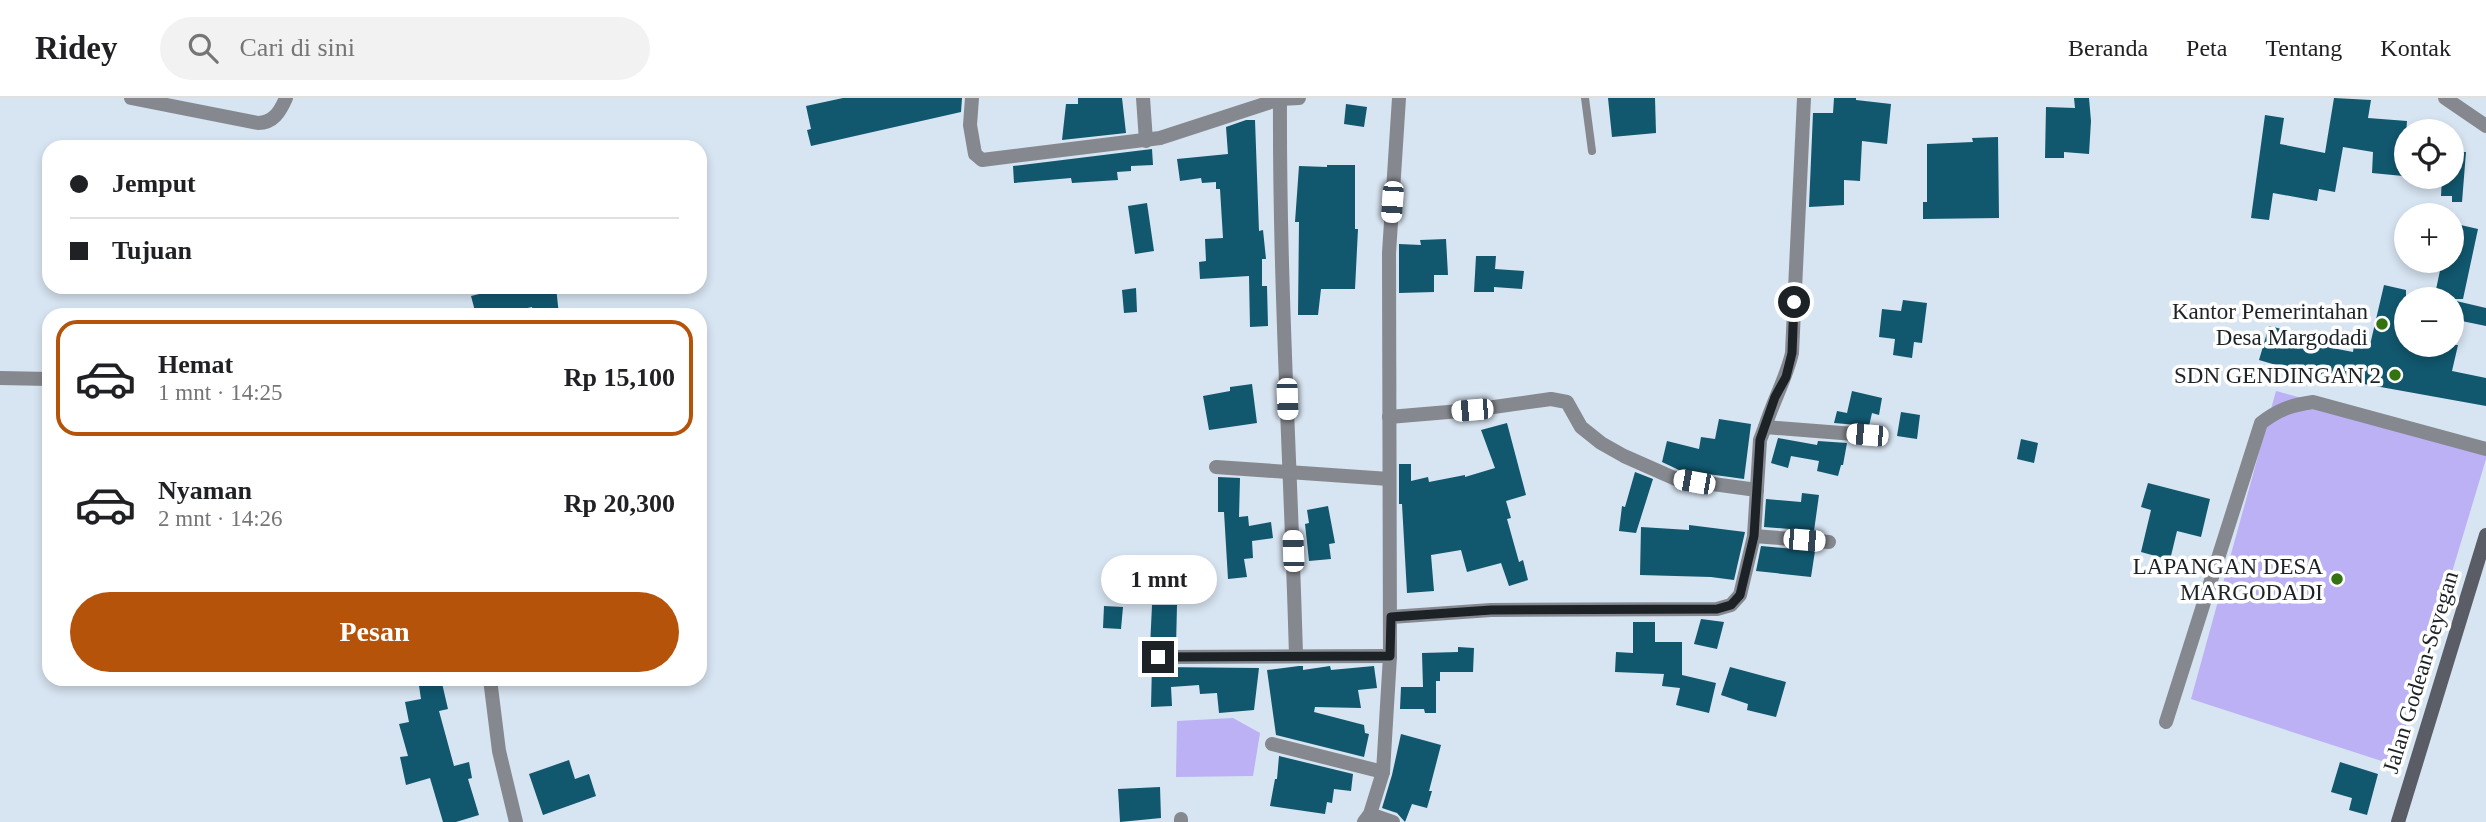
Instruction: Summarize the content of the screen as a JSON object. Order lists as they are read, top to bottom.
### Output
{
  "streets": {
    "main road": ["Jalan Godean-Seyegan"]
  },
  "places": ["Kantor Pemerintahan Desa Margodadi", "SDN GENDINGAN 2", "LAPANGAN DESA MARGODADI"],
  "page": {
    "header": "Ridey",
    "search": "Cari di sini",
    "nav": [
      "Beranda",
      "Peta",
      "Tentang",
      "Kontak"
    ],
    "map_buttons": ["+", "−"],
    "banner": ["Jemput", "Tujuan"],
    "list": [
      {
        "name": "Hemat",
        "note": "1 mnt · 14:25",
        "value": "Rp 15,100"
      },
      {
        "name": "Nyaman",
        "note": "2 mnt · 14:26",
        "value": "Rp 20,300"
      }
    ],
    "bubble": "1 mnt",
    "buttons": "Pesan"
  }
}
